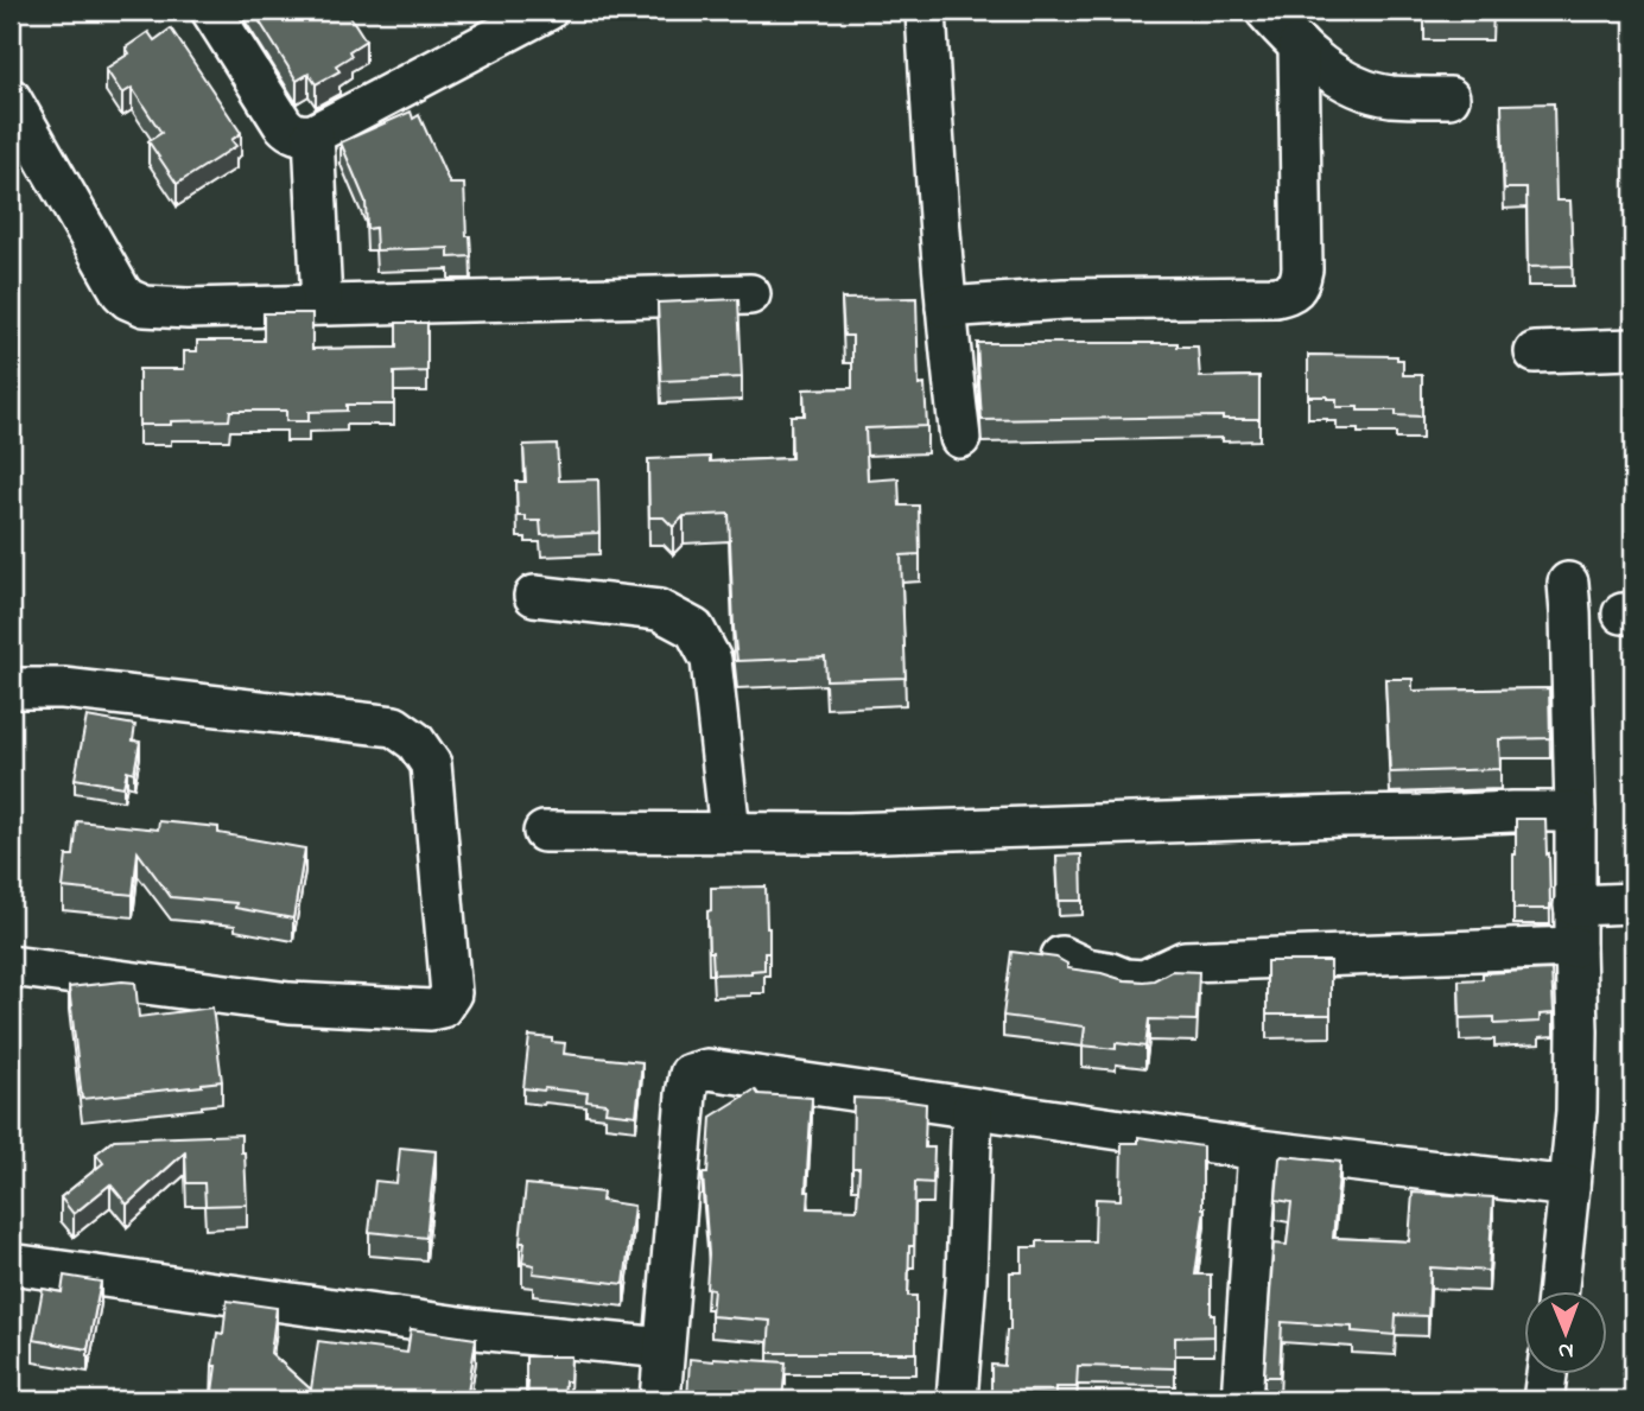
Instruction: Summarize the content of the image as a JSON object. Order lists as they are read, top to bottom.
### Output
{
  "north": "bottom"
}
